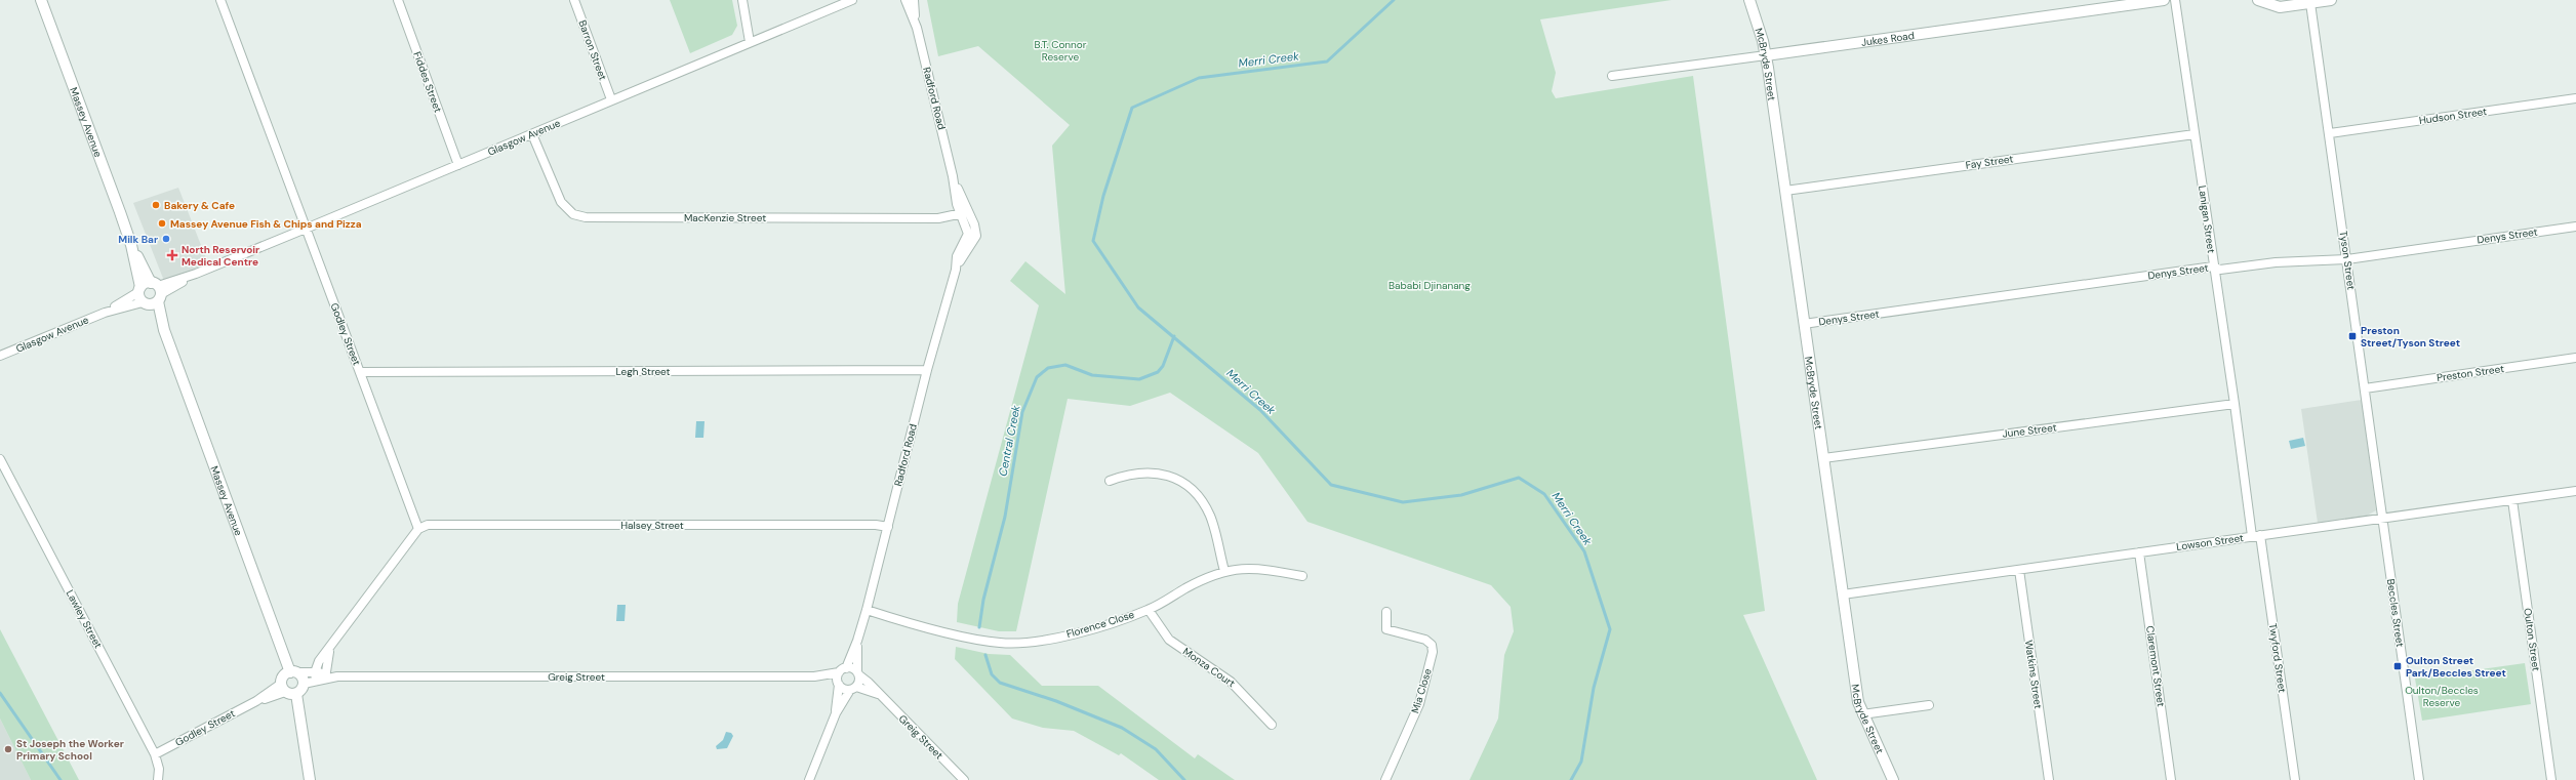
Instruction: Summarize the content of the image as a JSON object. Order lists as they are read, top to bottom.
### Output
{
  "streets": {
    "street": [
      "Jukes Road",
      "Barron Street",
      "McBryde Street",
      "Fiddes Street",
      "Radford Road",
      "Hudson Street",
      "Massey Avenue",
      "Glasgow Avenue",
      "Fay Street",
      "MacKenzie Street",
      "Lanigan Street",
      "Denys Street",
      "Tyson Street",
      "Godley Street",
      "Legh Street",
      "Preston Street",
      "June Street",
      "Halsey Street",
      "Lowson Street",
      "Beccles Street",
      "Lawley Street",
      "Florence Close",
      "Oulton Street",
      "Twyford Street",
      "Claremont Street",
      "Monza Court",
      "Watkins Street",
      "Greig Street",
      "Mia Close"
    ]
  },
  "crossings": [
    ["Jukes Road", "McBryde Street"],
    ["Barron Street", "Glasgow Avenue"],
    ["McBryde Street", "Fay Street"],
    ["McBryde Street", "Denys Street"],
    ["McBryde Street", "June Street"],
    ["McBryde Street", "Lowson Street"],
    ["Fiddes Street", "Glasgow Avenue"],
    ["Radford Road", "MacKenzie Street"],
    ["Radford Road", "Legh Street"],
    ["Radford Road", "Halsey Street"],
    ["Radford Road", "Florence Close"],
    ["Radford Road", "Greig Street"],
    ["Hudson Street", "Tyson Street"],
    ["Massey Avenue", "Glasgow Avenue"],
    ["Massey Avenue", "Godley Street"],
    ["Massey Avenue", "Greig Street"],
    ["Glasgow Avenue", "MacKenzie Street"],
    ["Glasgow Avenue", "Godley Street"],
    ["Fay Street", "Lanigan Street"],
    ["Lanigan Street", "Denys Street"],
    ["Lanigan Street", "June Street"],
    ["Lanigan Street", "Lowson Street"],
    ["Lanigan Street", "Twyford Street"],
    ["Denys Street", "Tyson Street"],
    ["Tyson Street", "Preston Street"],
    ["Tyson Street", "Lowson Street"],
    ["Tyson Street", "Beccles Street"],
    ["Godley Street", "Legh Street"],
    ["Godley Street", "Halsey Street"],
    ["Godley Street", "Lawley Street"],
    ["Godley Street", "Greig Street"],
    ["Lowson Street", "Beccles Street"],
    ["Lowson Street", "Oulton Street"],
    ["Lowson Street", "Twyford Street"],
    ["Lowson Street", "Claremont Street"],
    ["Lowson Street", "Watkins Street"],
    ["Florence Close", "Monza Court"]
  ],
  "water": ["Merri Creek", "Central Creek"],
  "parks": ["B.T. Connor Reserve", "Bababi Djinanang", "Oulton/Beccles Reserve"],
  "places": {
    "other": [
      "Bakery & Cafe",
      "Massey Avenue Fish & Chips and Pizza",
      "Milk Bar",
      "St Joseph the Worker Primary School"
    ],
    "health": ["North Reservoir Medical Centre"],
    "transit": ["Preston Street/Tyson Street", "Oulton Street Park/Beccles Street"]
  }
}
